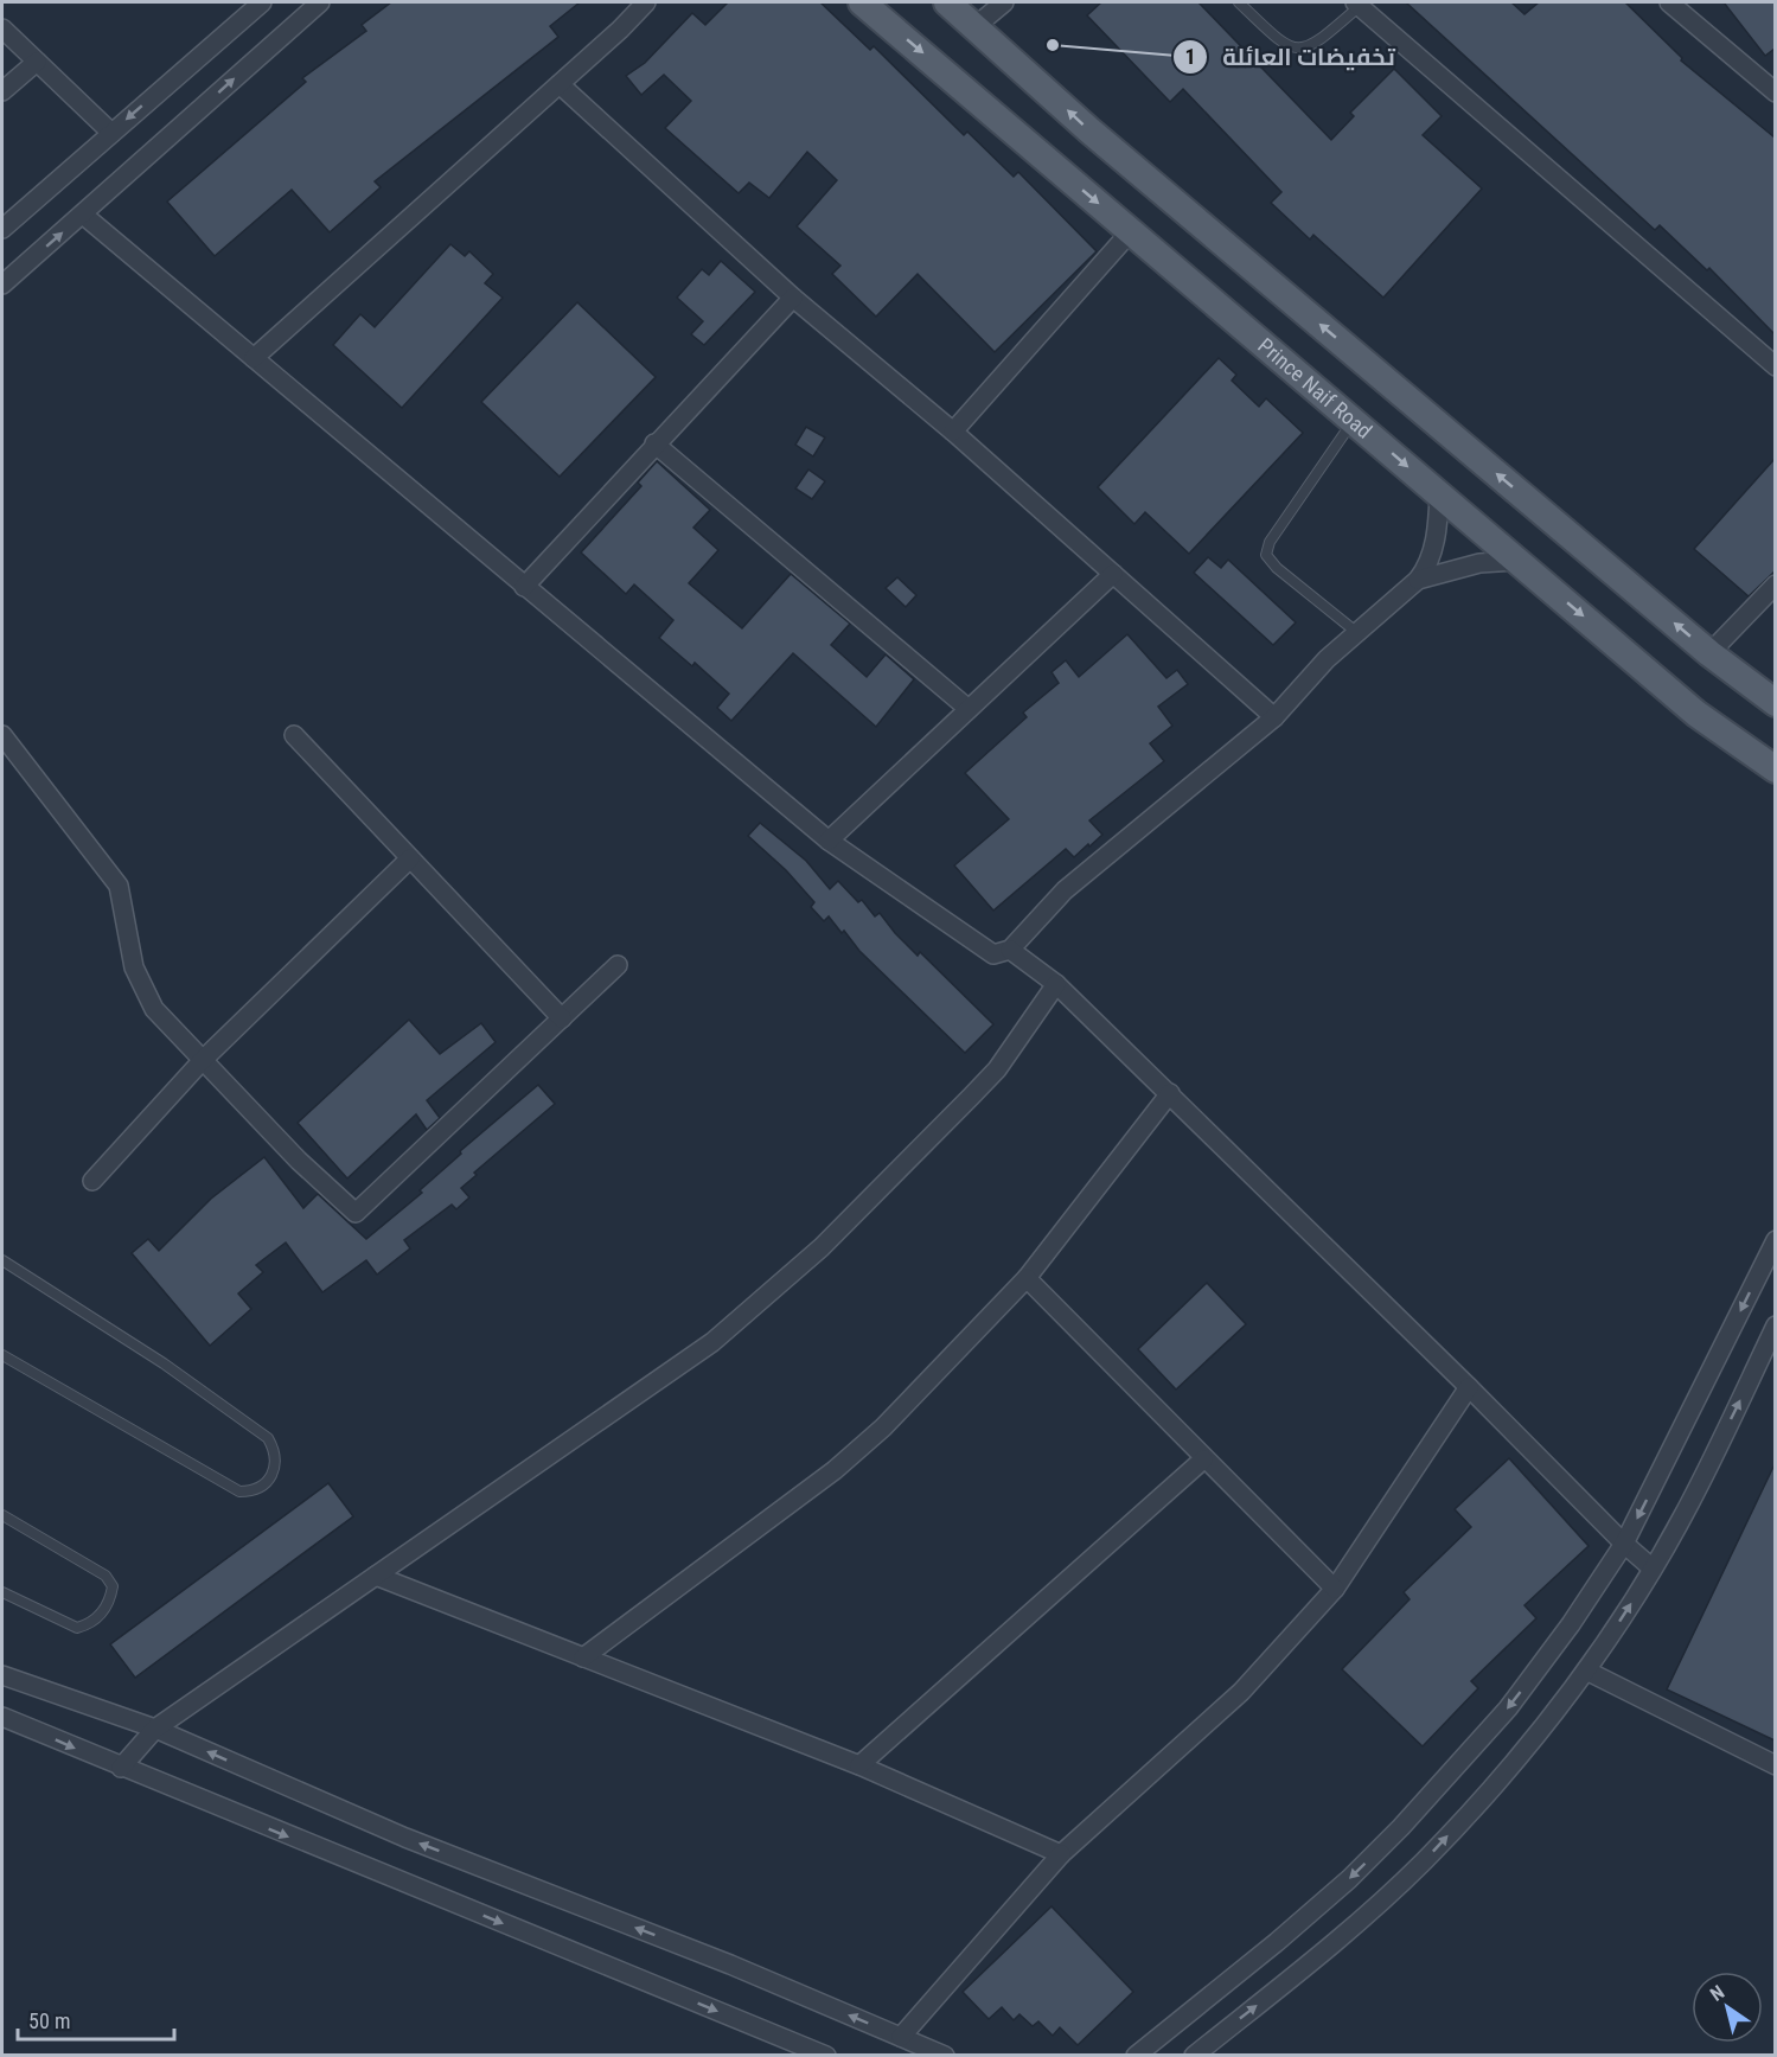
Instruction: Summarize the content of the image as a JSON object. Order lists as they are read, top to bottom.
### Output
{
  "streets": {
    "main road": ["Prince Naif Road"]
  },
  "places": ["تخفيضات العائلة"],
  "scale_bar": "50 m",
  "north": "top left"
}
